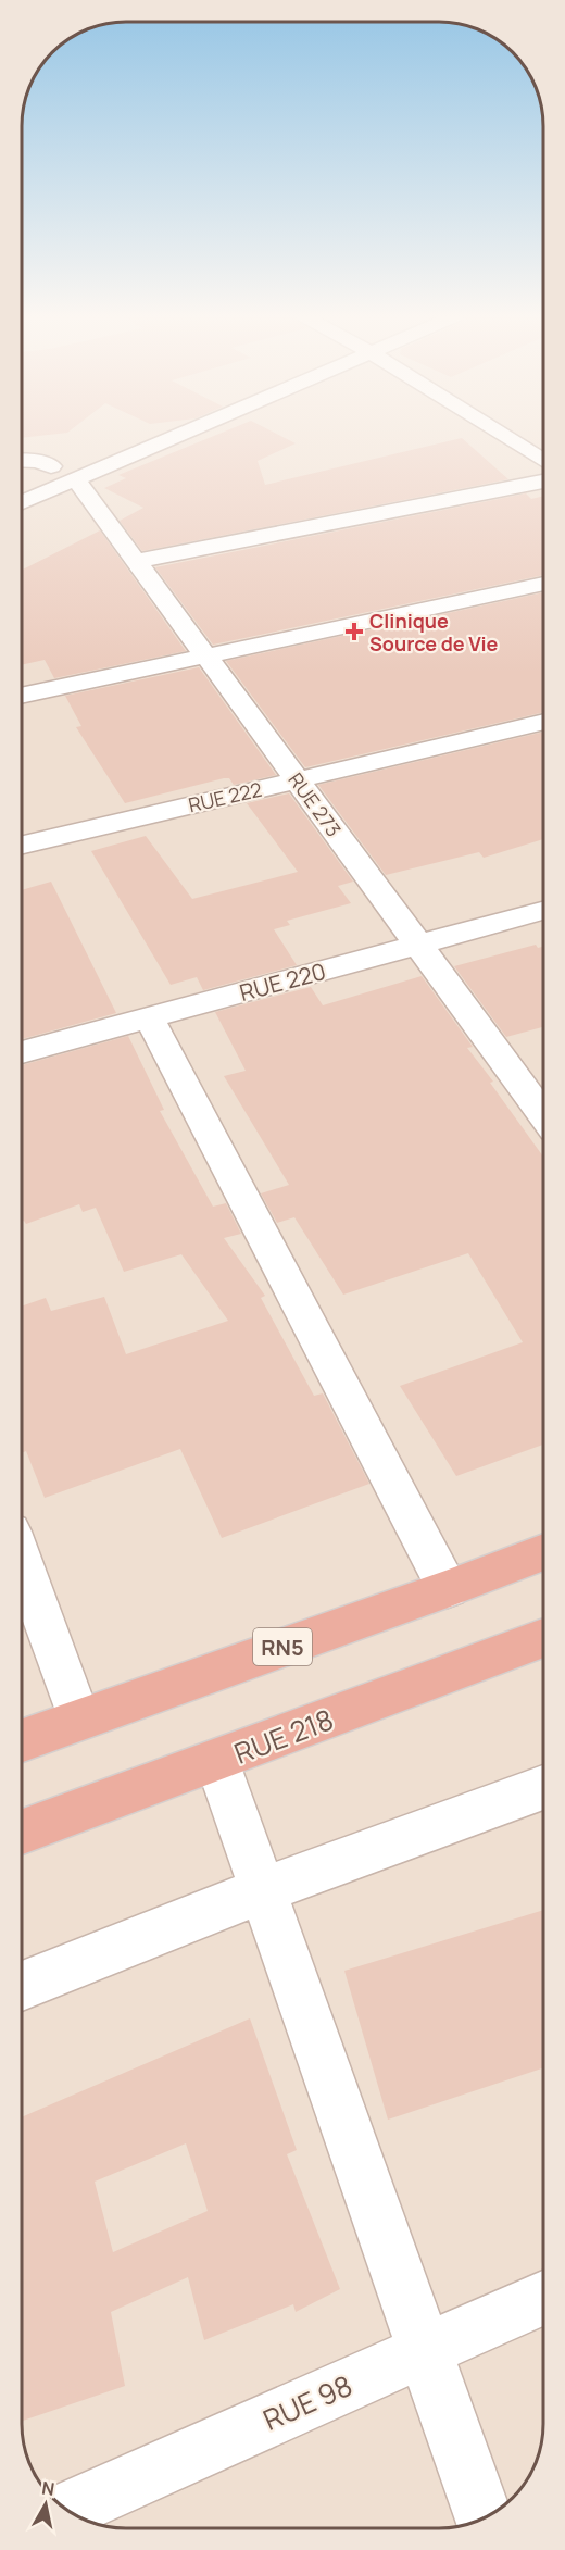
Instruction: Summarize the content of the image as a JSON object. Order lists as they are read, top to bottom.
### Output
{
  "streets": {
    "highway": ["RN5", "RUE 218"],
    "street": [
      "RUE 222",
      "RUE 273",
      "RUE 220",
      "RUE 98"
    ]
  },
  "crossings": [
    ["RUE 222", "RUE 273"],
    ["RUE 273", "RUE 220"]
  ],
  "places": {
    "health": ["Clinique Source de Vie"]
  },
  "north": "top"
}
